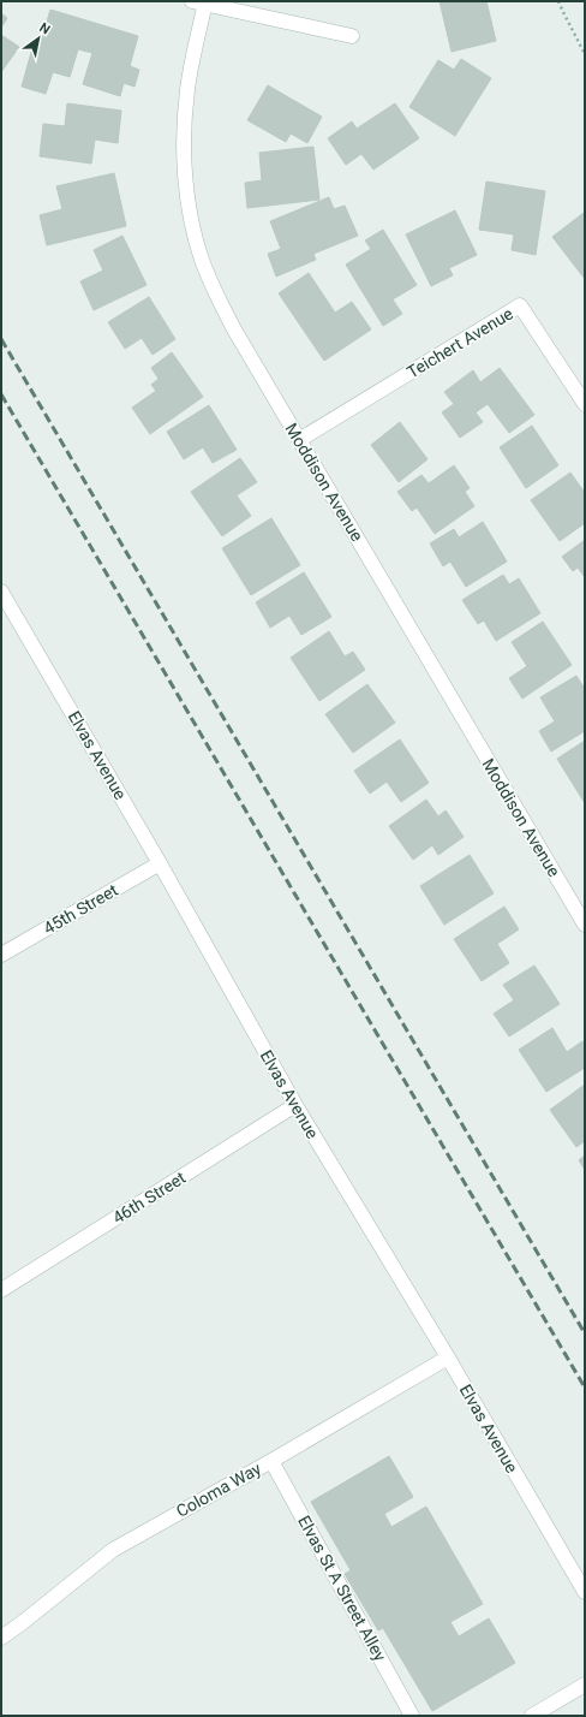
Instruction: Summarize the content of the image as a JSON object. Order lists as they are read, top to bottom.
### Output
{
  "streets": {
    "street": [
      "Teichert Avenue",
      "Moddison Avenue",
      "Elvas Avenue",
      "45th Street",
      "46th Street",
      "Coloma Way",
      "Elvas St A Street Alley"
    ]
  },
  "crossings": [
    ["Teichert Avenue", "Moddison Avenue"],
    ["Elvas Avenue", "45th Street"],
    ["Elvas Avenue", "46th Street"],
    ["Elvas Avenue", "Coloma Way"],
    ["Coloma Way", "Elvas St A Street Alley"]
  ],
  "north": "top right"
}
